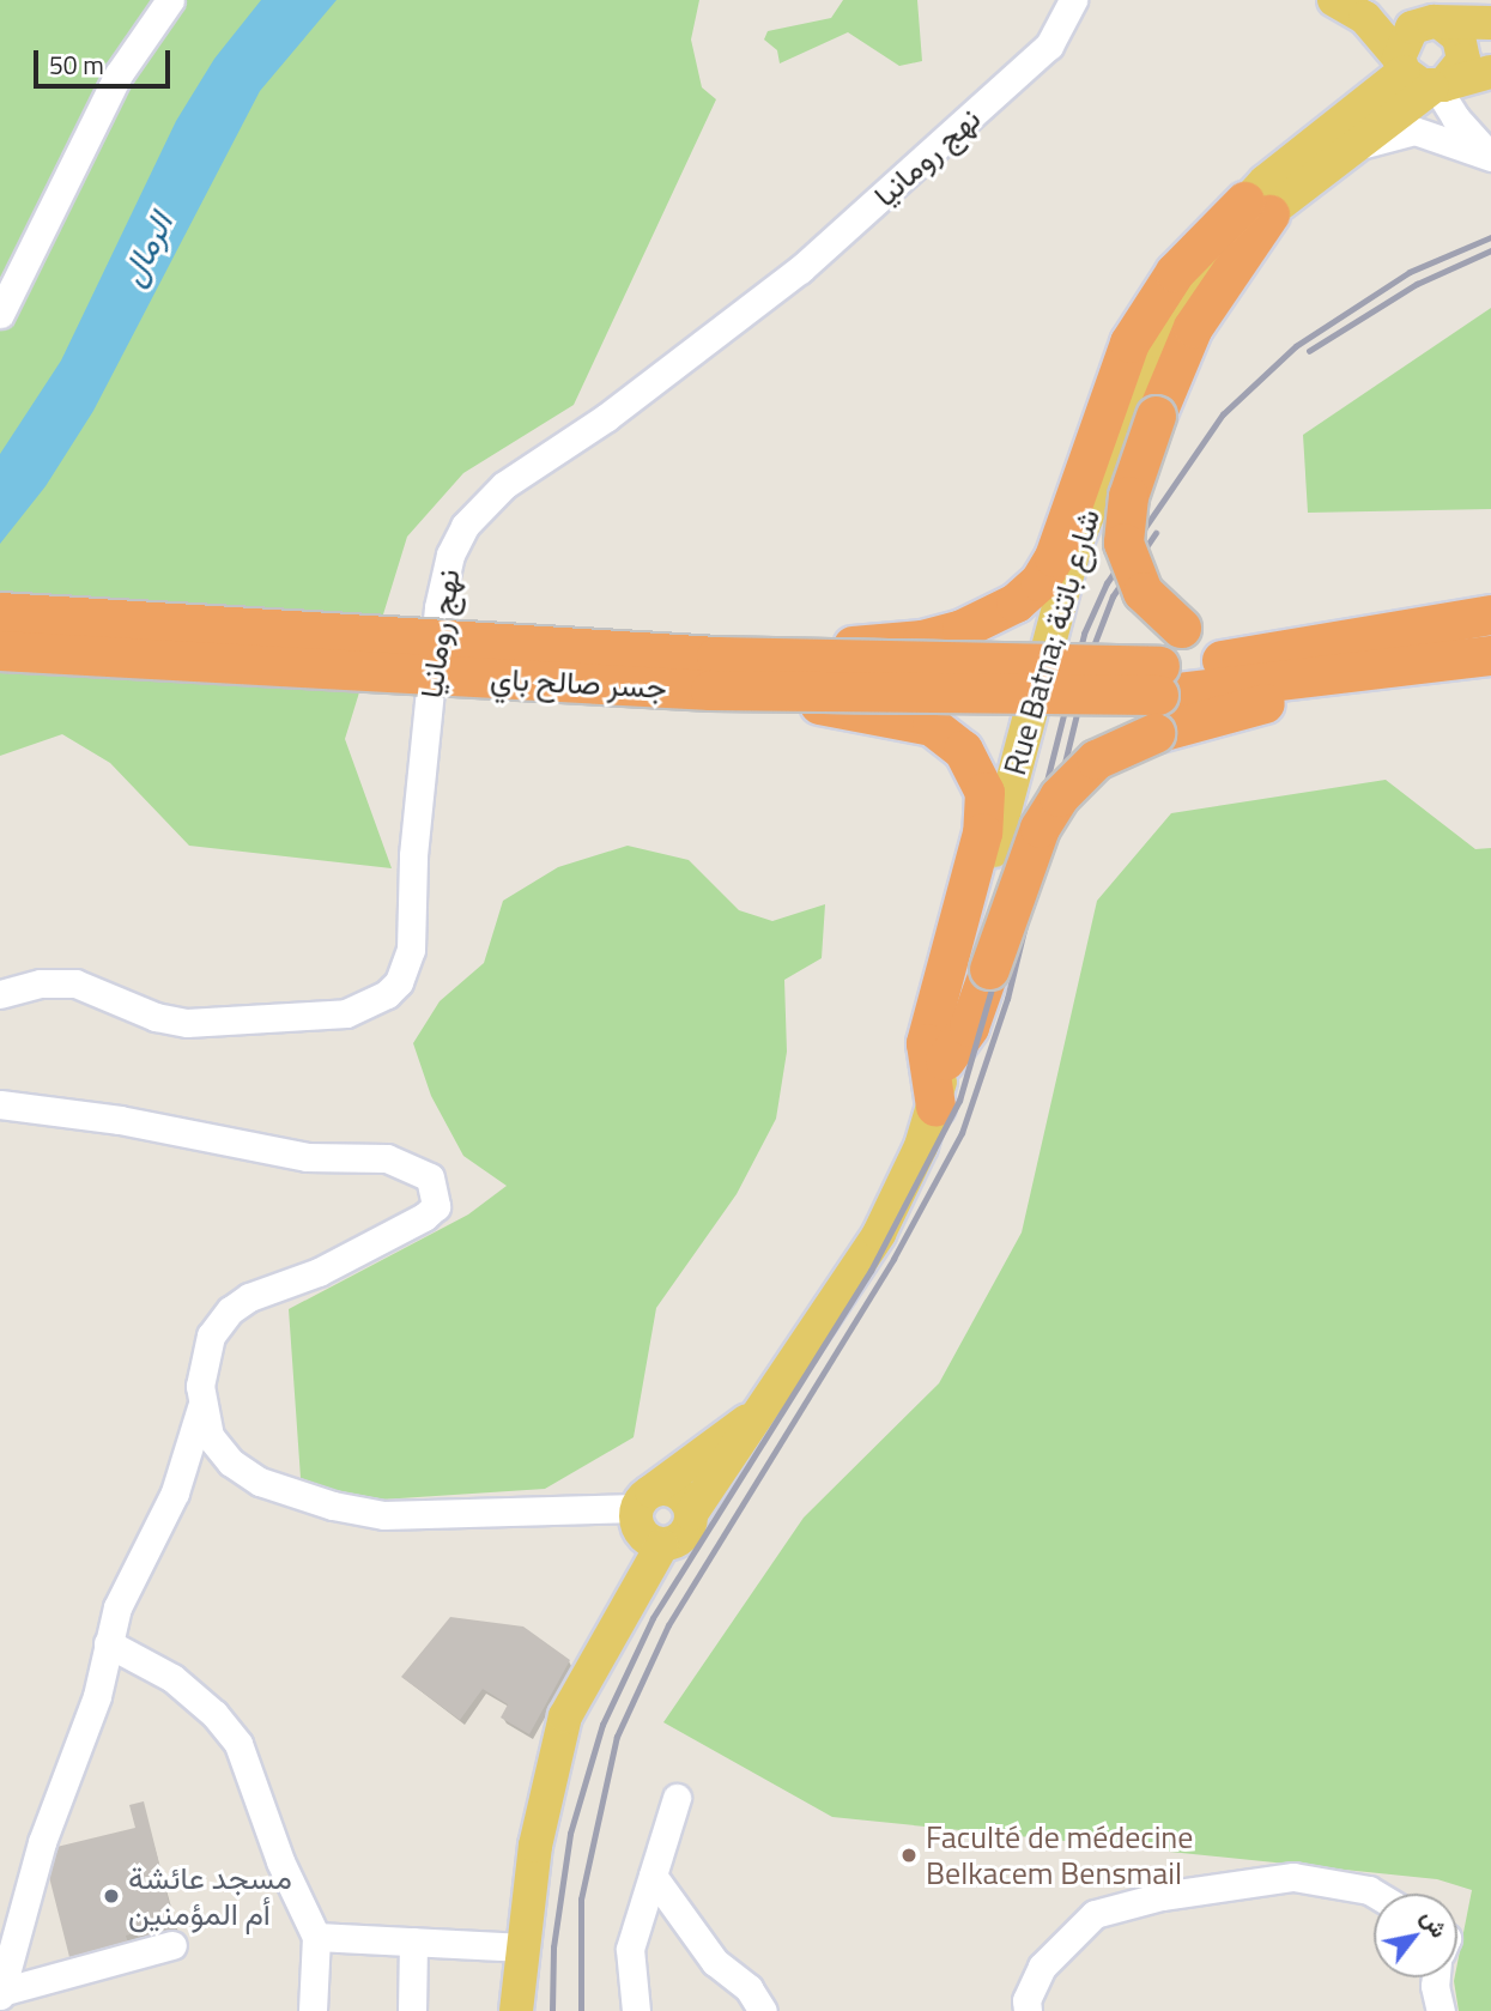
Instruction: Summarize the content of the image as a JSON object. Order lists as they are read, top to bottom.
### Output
{
  "streets": {
    "highway": ["جسر صالح باي"],
    "main road": ["Rue Batna; شارع باتنة"],
    "street": ["نهج رومانيا"]
  },
  "water": ["الرمال"],
  "places": ["Faculté de médecine Belkacem Bensmail", "مسجد عائشة أم المؤمنين"],
  "scale_bar": "50 m",
  "north": "top right"
}
